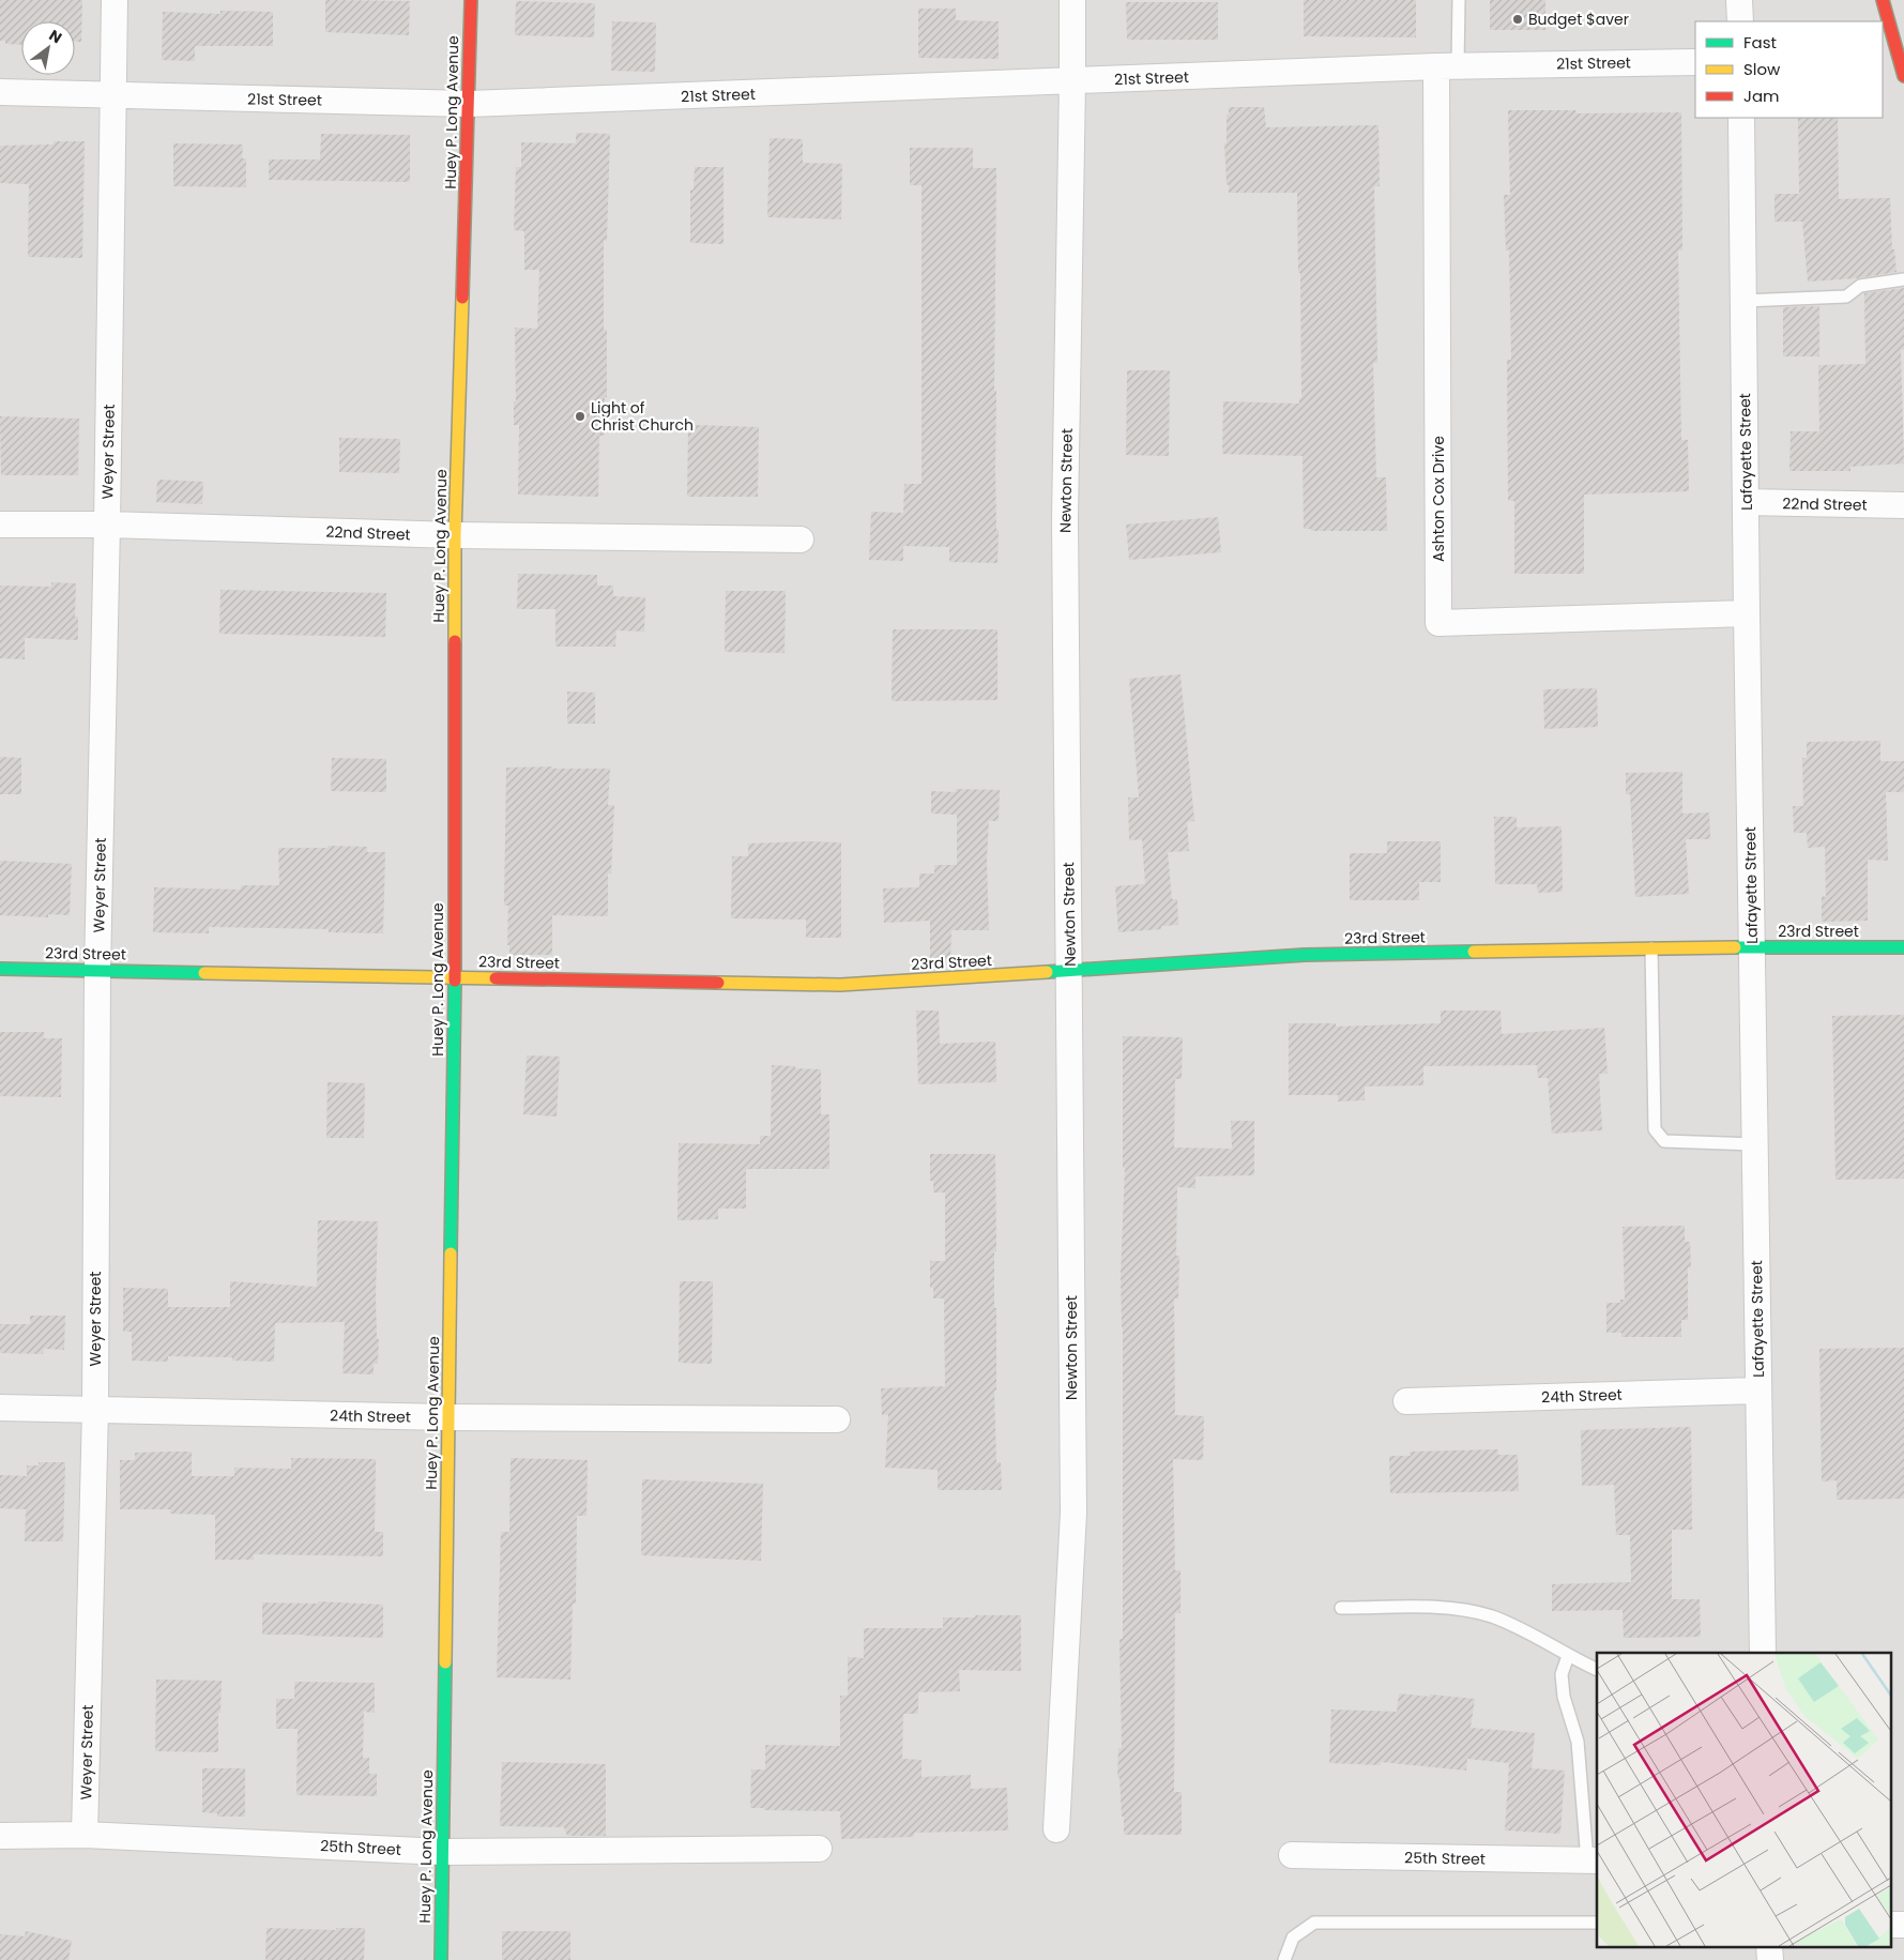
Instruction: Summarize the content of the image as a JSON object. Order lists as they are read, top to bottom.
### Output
{
  "streets": {
    "main road": ["Huey P. Long Avenue", "23rd Street"],
    "street": [
      "21st Street",
      "Weyer Street",
      "Lafayette Street",
      "Newton Street",
      "Ashton Cox Drive",
      "22nd Street",
      "24th Street",
      "25th Street"
    ]
  },
  "crossings": [
    ["21st Street", "Huey P. Long Avenue"],
    ["21st Street", "Weyer Street"],
    ["21st Street", "Newton Street"],
    ["21st Street", "Ashton Cox Drive"],
    ["Huey P. Long Avenue", "22nd Street"],
    ["Huey P. Long Avenue", "23rd Street"],
    ["Huey P. Long Avenue", "24th Street"],
    ["Huey P. Long Avenue", "25th Street"],
    ["Weyer Street", "22nd Street"],
    ["Weyer Street", "23rd Street"],
    ["Weyer Street", "24th Street"],
    ["Weyer Street", "25th Street"],
    ["Lafayette Street", "Ashton Cox Drive"],
    ["Lafayette Street", "22nd Street"],
    ["Lafayette Street", "23rd Street"],
    ["Lafayette Street", "24th Street"],
    ["Newton Street", "23rd Street"]
  ],
  "places": ["Budget $aver", "Light of Christ Church"],
  "legend": ["Fast", "Slow", "Jam"],
  "north": "top right"
}
